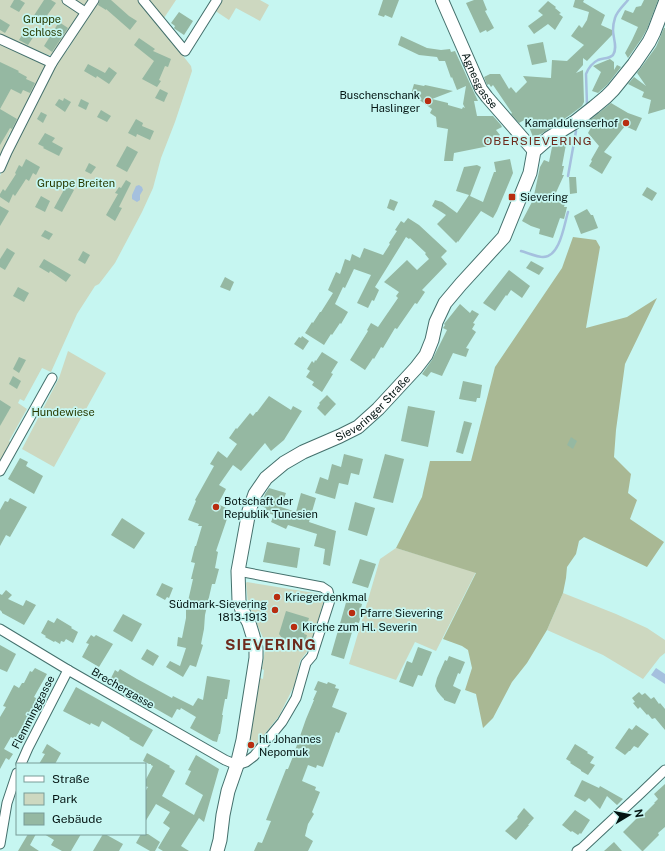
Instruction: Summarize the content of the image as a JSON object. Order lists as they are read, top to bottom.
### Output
{
  "streets": {
    "main road": ["Sieveringer Straße"],
    "street": ["Agnesgasse", "Brechergasse", "Flemminggasse"]
  },
  "crossings": [
    ["Agnesgasse", "Sieveringer Straße"],
    ["Sieveringer Straße", "Brechergasse"],
    ["Brechergasse", "Flemminggasse"]
  ],
  "districts": ["OBERSIEVERING", "SIEVERING"],
  "parks": ["Gruppe Schloss", "Gruppe Breiten", "Hundewiese"],
  "places": {
    "other": [
      "Buschenschank Haslinger",
      "Kamaldulenserhof",
      "Botschaft der Republik Tunesien",
      "Kriegerdenkmal",
      "Südmark-Sievering 1813-1913",
      "Pfarre Sievering",
      "Kirche zum Hl. Severin",
      "hl. Johannes Nepomuk"
    ],
    "transit": ["Sievering"]
  },
  "legend": ["Straße", "Park", "Gebäude"],
  "north": "right"
}
